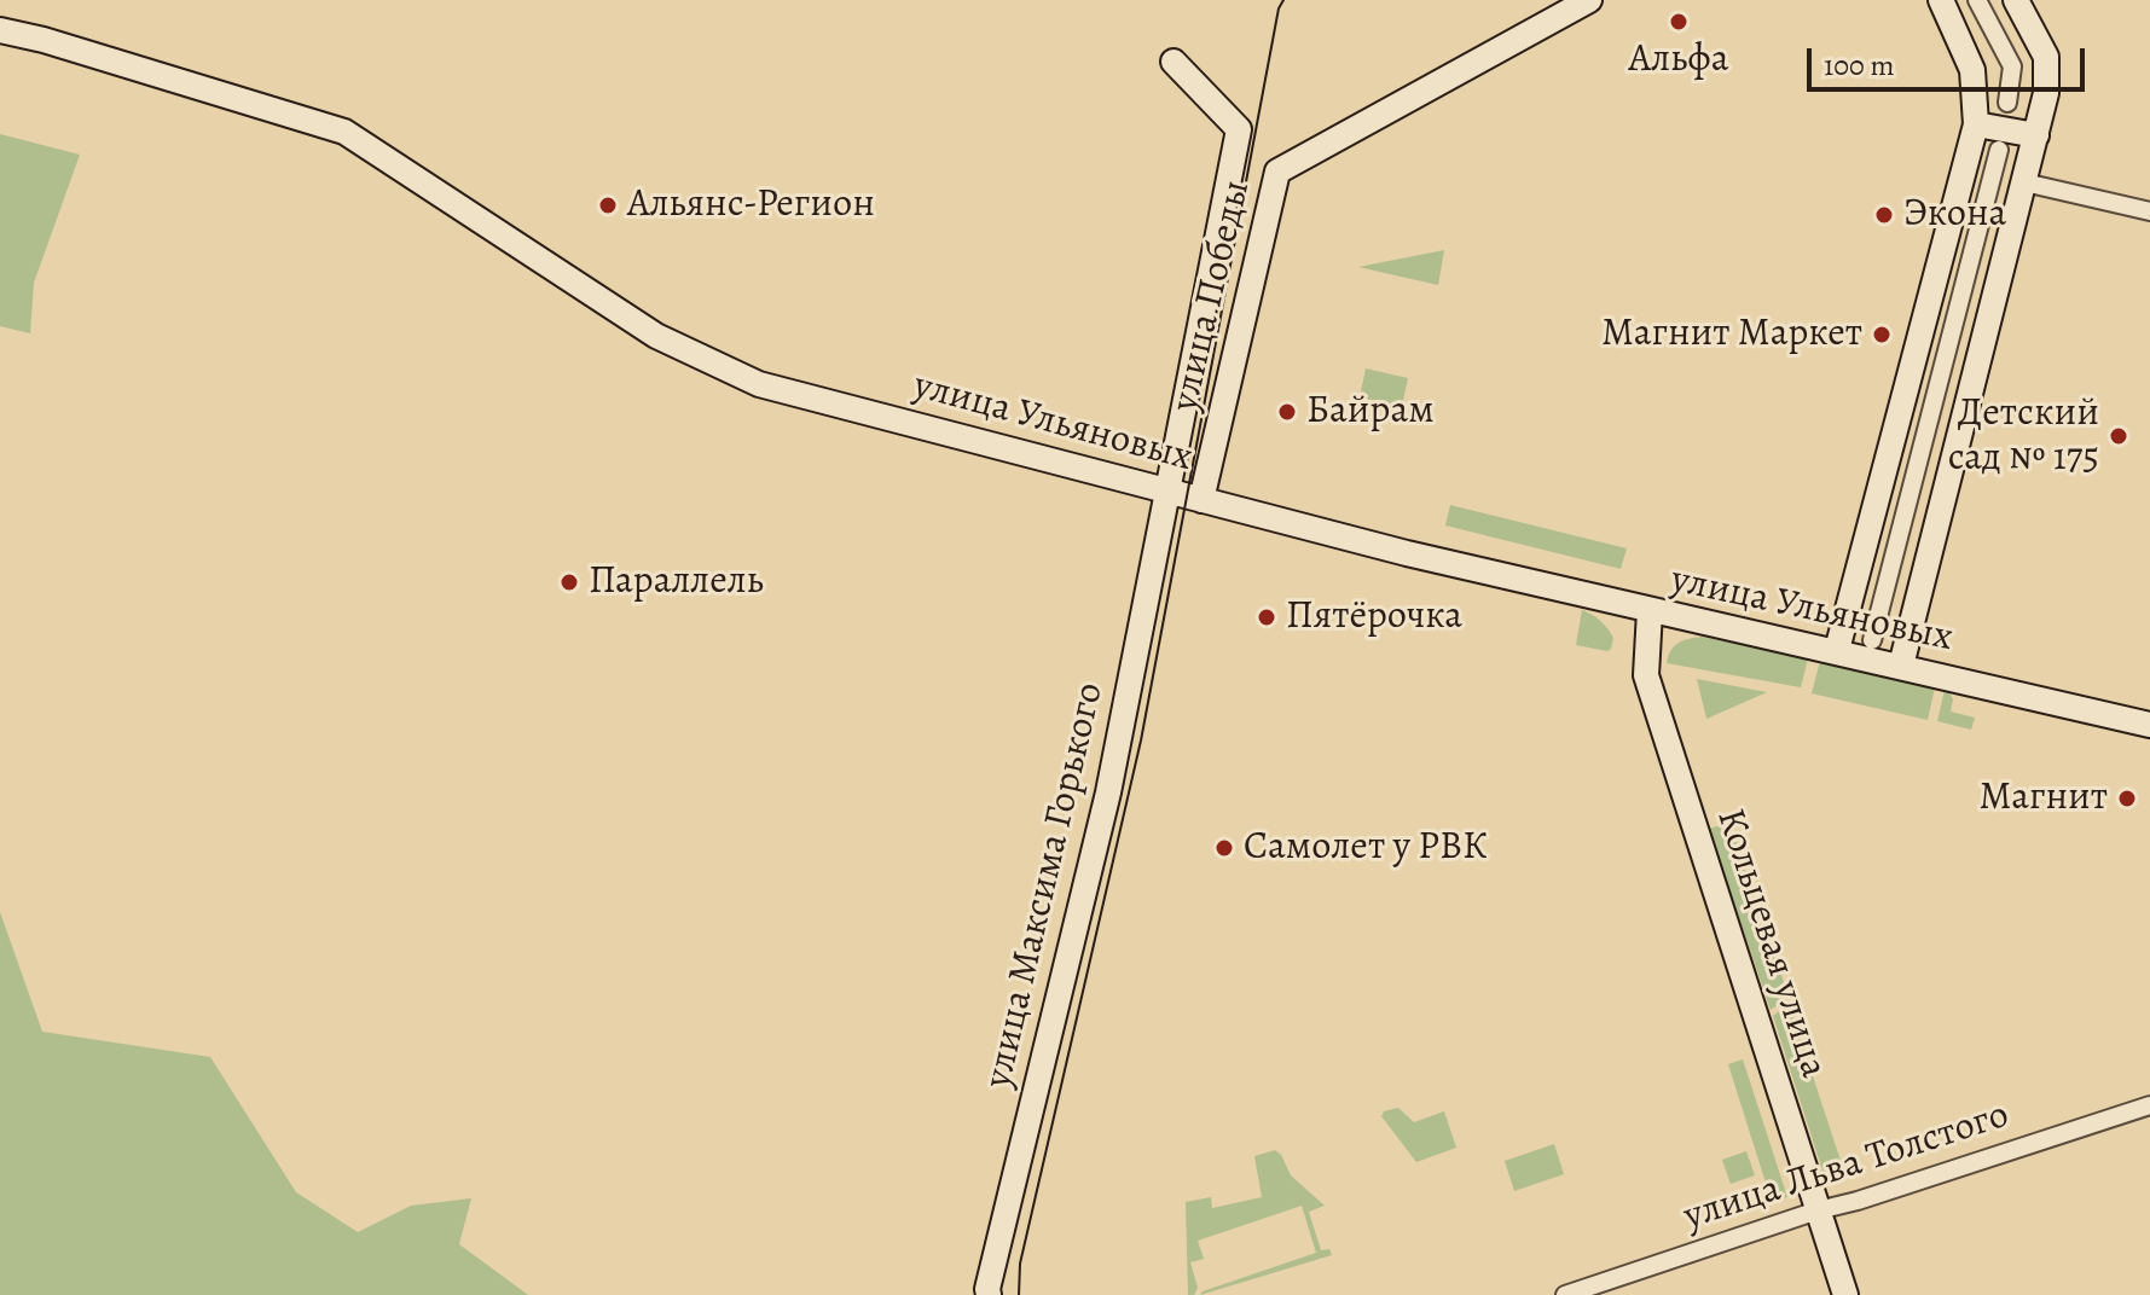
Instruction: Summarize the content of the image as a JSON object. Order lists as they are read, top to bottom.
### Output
{
  "streets": {
    "street": [
      "улица Победы",
      "улица Ульяновых",
      "улица Максима Горького",
      "Кольцевая улица",
      "улица Льва Толстого"
    ]
  },
  "crossings": [
    ["улица Победы", "улица Ульяновых"],
    ["улица Ульяновых", "улица Максима Горького"],
    ["улица Ульяновых", "Кольцевая улица"],
    ["Кольцевая улица", "улица Льва Толстого"]
  ],
  "places": [
    "Альфа",
    "Альянс-Регион",
    "Экона",
    "Магнит Маркет",
    "Байрам",
    "Детский сад № 175",
    "Параллель",
    "Пятёрочка",
    "Магнит",
    "Самолет у РВК"
  ],
  "scale_bar": "100 m"
}
